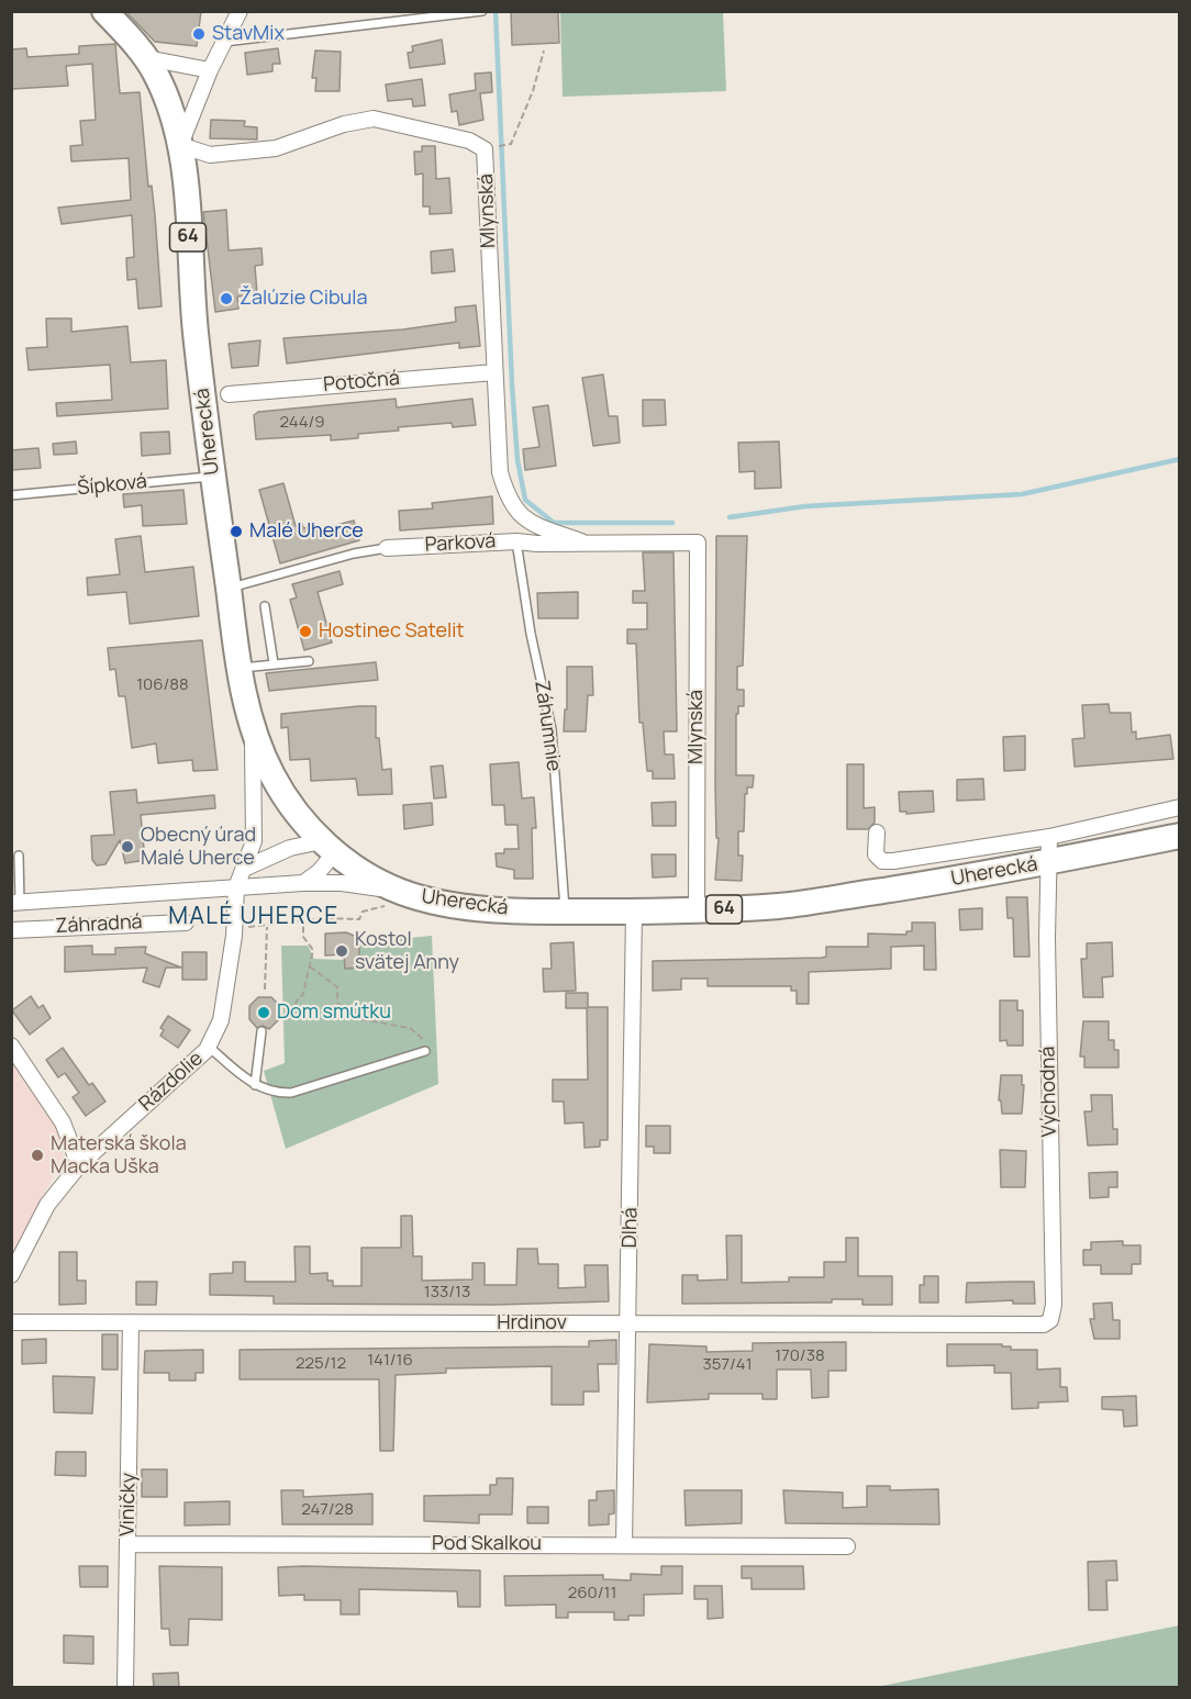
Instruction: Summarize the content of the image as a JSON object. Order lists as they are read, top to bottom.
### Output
{
  "streets": {
    "main road": ["64", "Uherecká"],
    "street": [
      "Mlynská",
      "Potočná",
      "Parková",
      "Záhradná",
      "Rázdolie",
      "Východná",
      "Dlhá",
      "Hrdinov",
      "Viničky",
      "Pod Skalkou"
    ],
    "lane": ["Šípková", "Záhumnie"]
  },
  "crossings": [
    ["Mlynská", "Potočná"],
    ["Mlynská", "Uherecká"],
    ["Mlynská", "Parková"],
    ["Uherecká", "Šípková"],
    ["Uherecká", "Parková"],
    ["Uherecká", "Záhumnie"],
    ["Uherecká", "Východná"],
    ["Uherecká", "Dlhá"],
    ["Parková", "Záhumnie"],
    ["Východná", "Hrdinov"],
    ["Dlhá", "Hrdinov"],
    ["Dlhá", "Pod Skalkou"],
    ["Hrdinov", "Viničky"],
    ["Viničky", "Pod Skalkou"]
  ],
  "districts": ["MALÉ UHERCE"],
  "places": [
    "StavMix",
    "Žalúzie Cibula",
    "Malé Uherce",
    "Hostinec Satelit",
    "Obecný úrad Malé Uherce",
    "Kostol svätej Anny",
    "Dom smútku",
    "Materská škola Macka Uška"
  ],
  "house_numbers": [
    "244/9",
    "106/88",
    "133/13",
    "170/38",
    "141/16",
    "225/12",
    "357/41",
    "247/28",
    "260/11"
  ]
}
